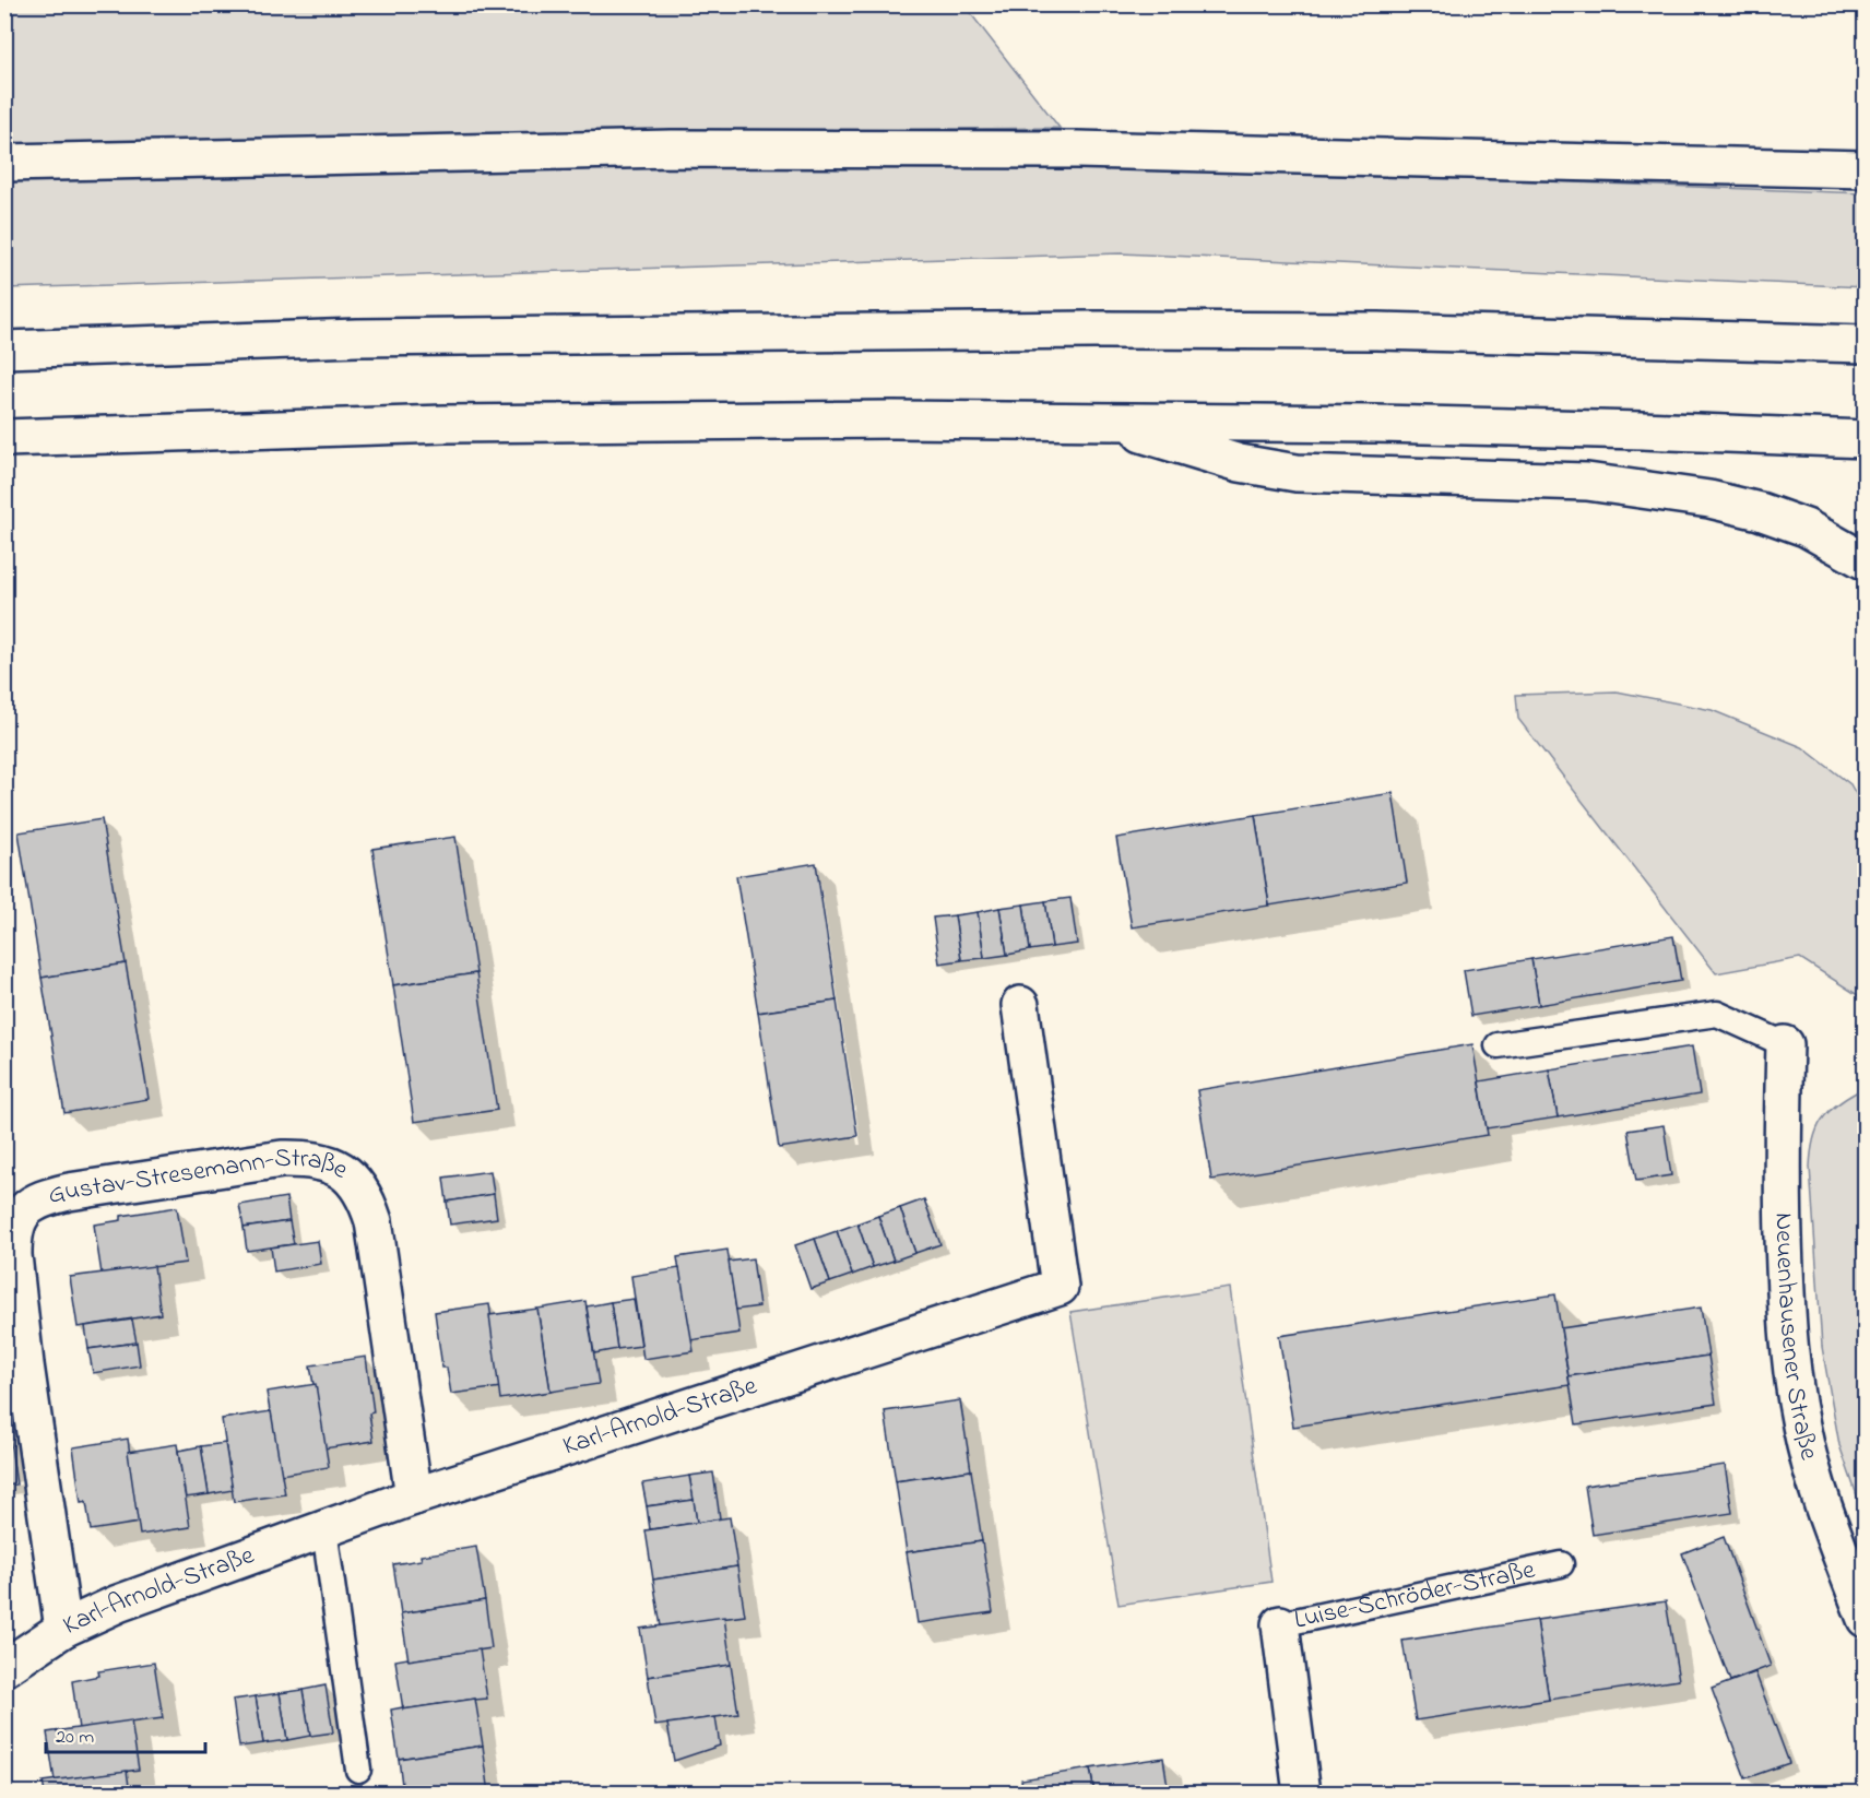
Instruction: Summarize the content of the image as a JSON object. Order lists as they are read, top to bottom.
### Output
{
  "streets": {
    "main road": [
      "Gustav-Stresemann-Straße",
      "Neuenhausener Straße",
      "Karl-Arnold-Straße",
      "Luise-Schröder-Straße"
    ]
  },
  "crossings": [
    ["Gustav-Stresemann-Straße", "Karl-Arnold-Straße"]
  ],
  "scale_bar": "20 m"
}
